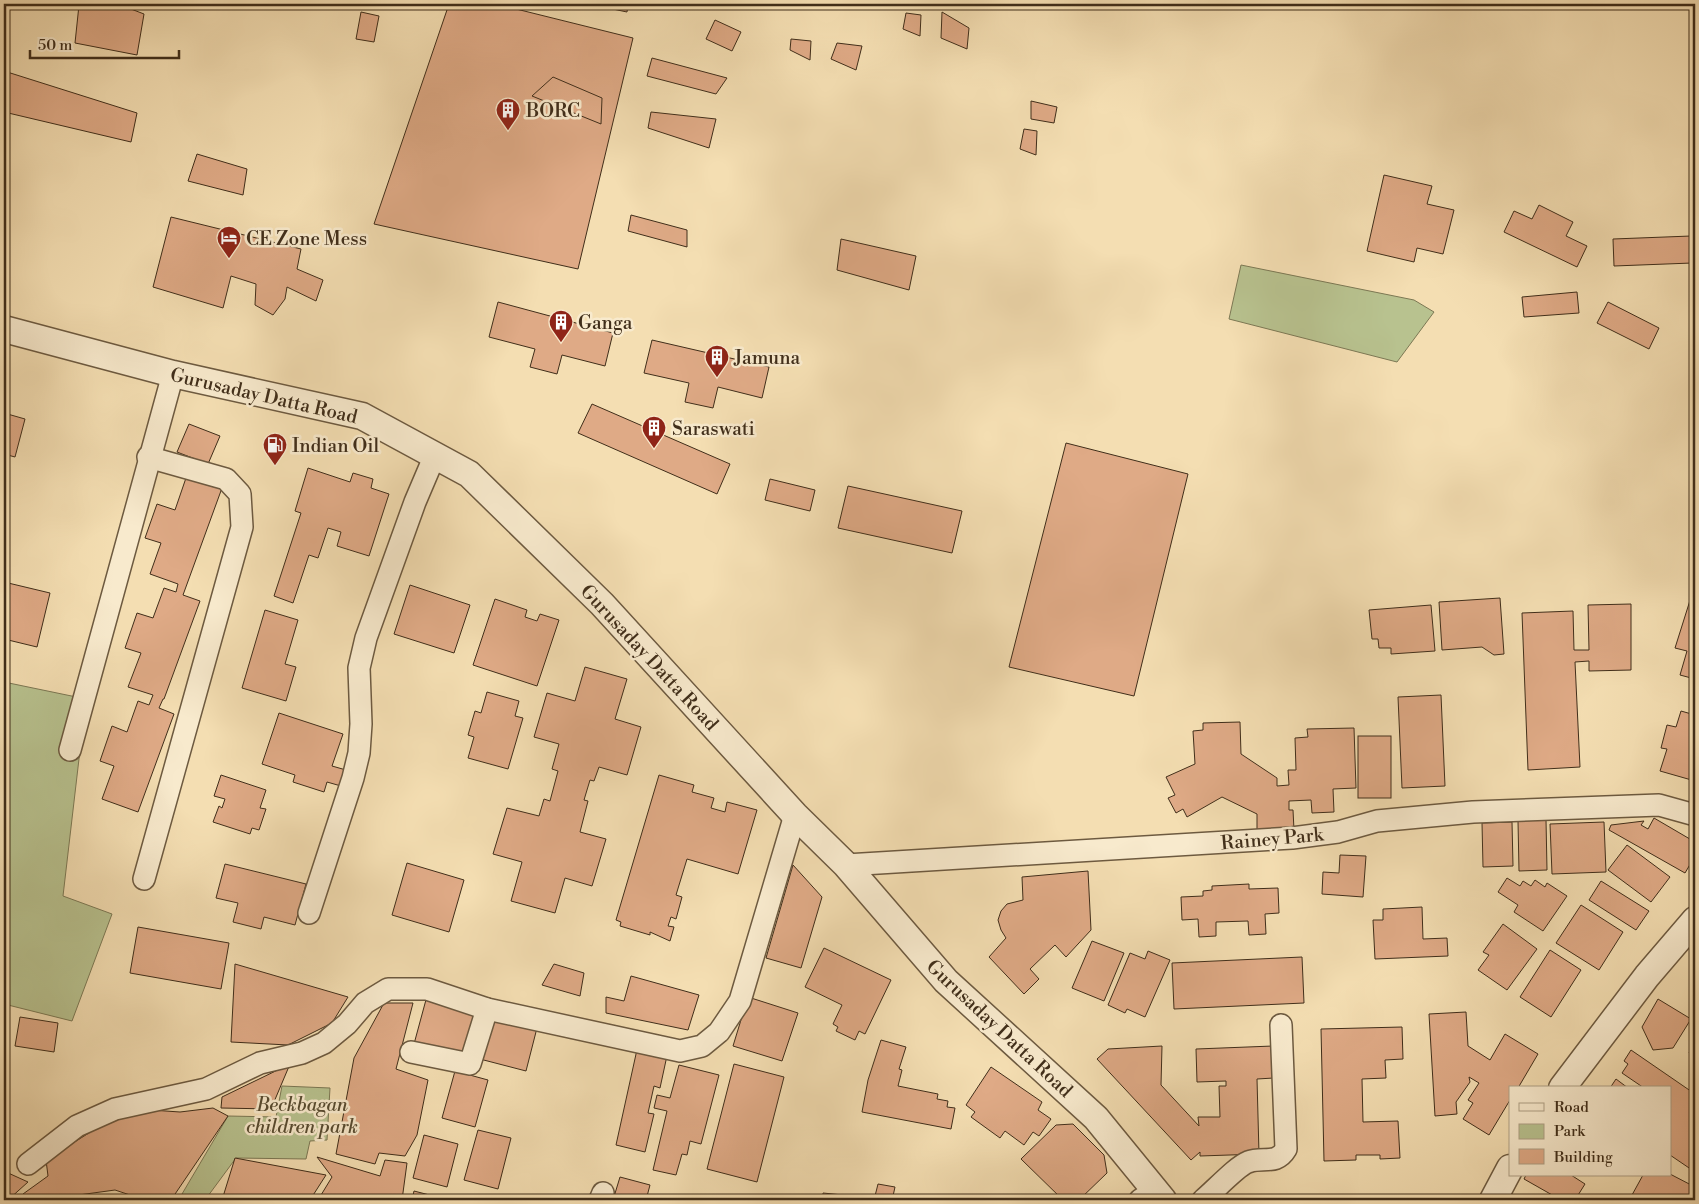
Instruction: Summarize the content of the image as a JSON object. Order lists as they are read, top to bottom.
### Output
{
  "streets": {
    "street": ["Gurusaday Datta Road", "Rainey Park"]
  },
  "crossings": [
    ["Gurusaday Datta Road", "Rainey Park"]
  ],
  "parks": ["Beckbagan children park"],
  "places": {
    "building": [
      "BORC",
      "Ganga",
      "Jamuna",
      "Saraswati"
    ],
    "hotel": ["CE Zone Mess"],
    "fuel station": ["Indian Oil"]
  },
  "legend": ["Road", "Park", "Building"],
  "scale_bar": "50 m"
}
